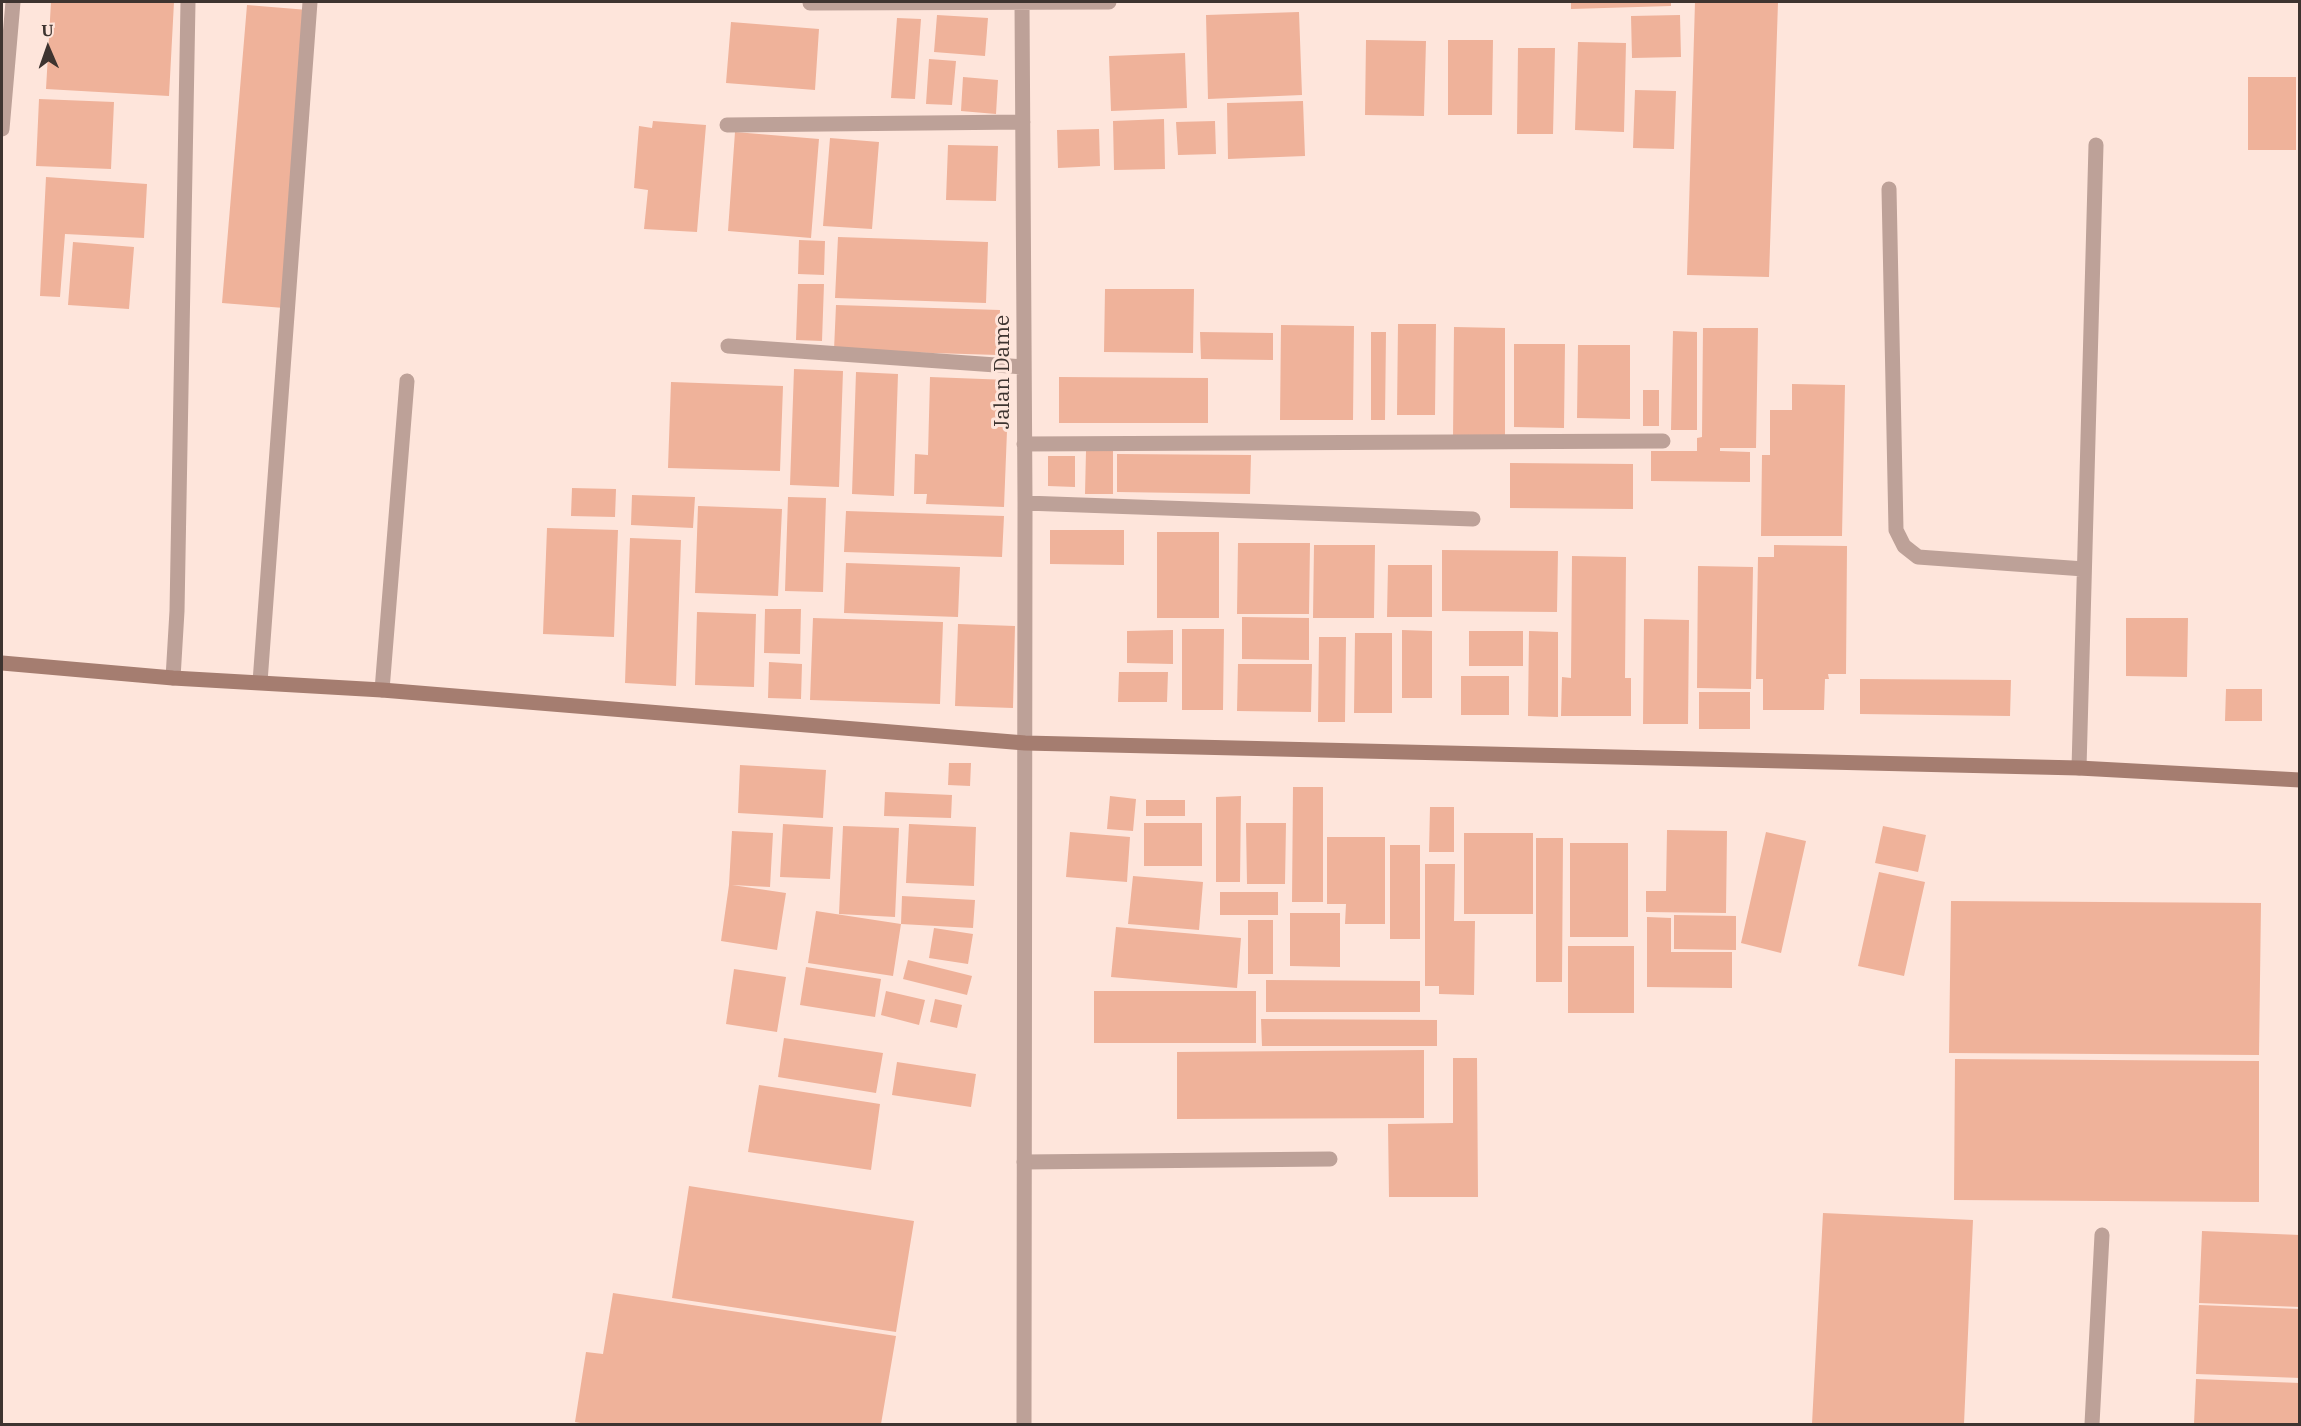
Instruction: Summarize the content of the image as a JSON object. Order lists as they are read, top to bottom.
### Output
{
  "streets": {
    "street": ["Jalan Dame"]
  },
  "north": "top"
}
